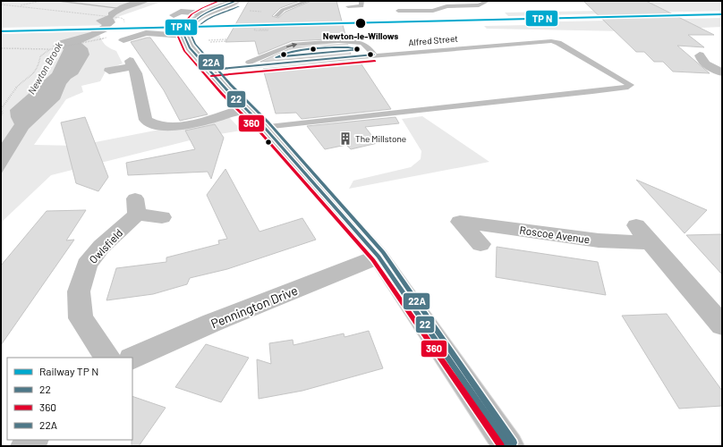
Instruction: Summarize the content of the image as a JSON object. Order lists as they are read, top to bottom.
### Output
{
  "streets": {
    "street": ["Roscoe Avenue", "Owlsfield", "Pennington Drive"],
    "lane": ["Alfred Street"]
  },
  "water": ["Newton Brook"],
  "places": {
    "other": ["Newton-le-Willows"],
    "building": ["The Millstone"]
  },
  "lines": ["transit line 22", "transit line 360", "transit line 22A"],
  "legend": [
    "Railway TP N",
    "22",
    "360",
    "22A"
  ]
}
